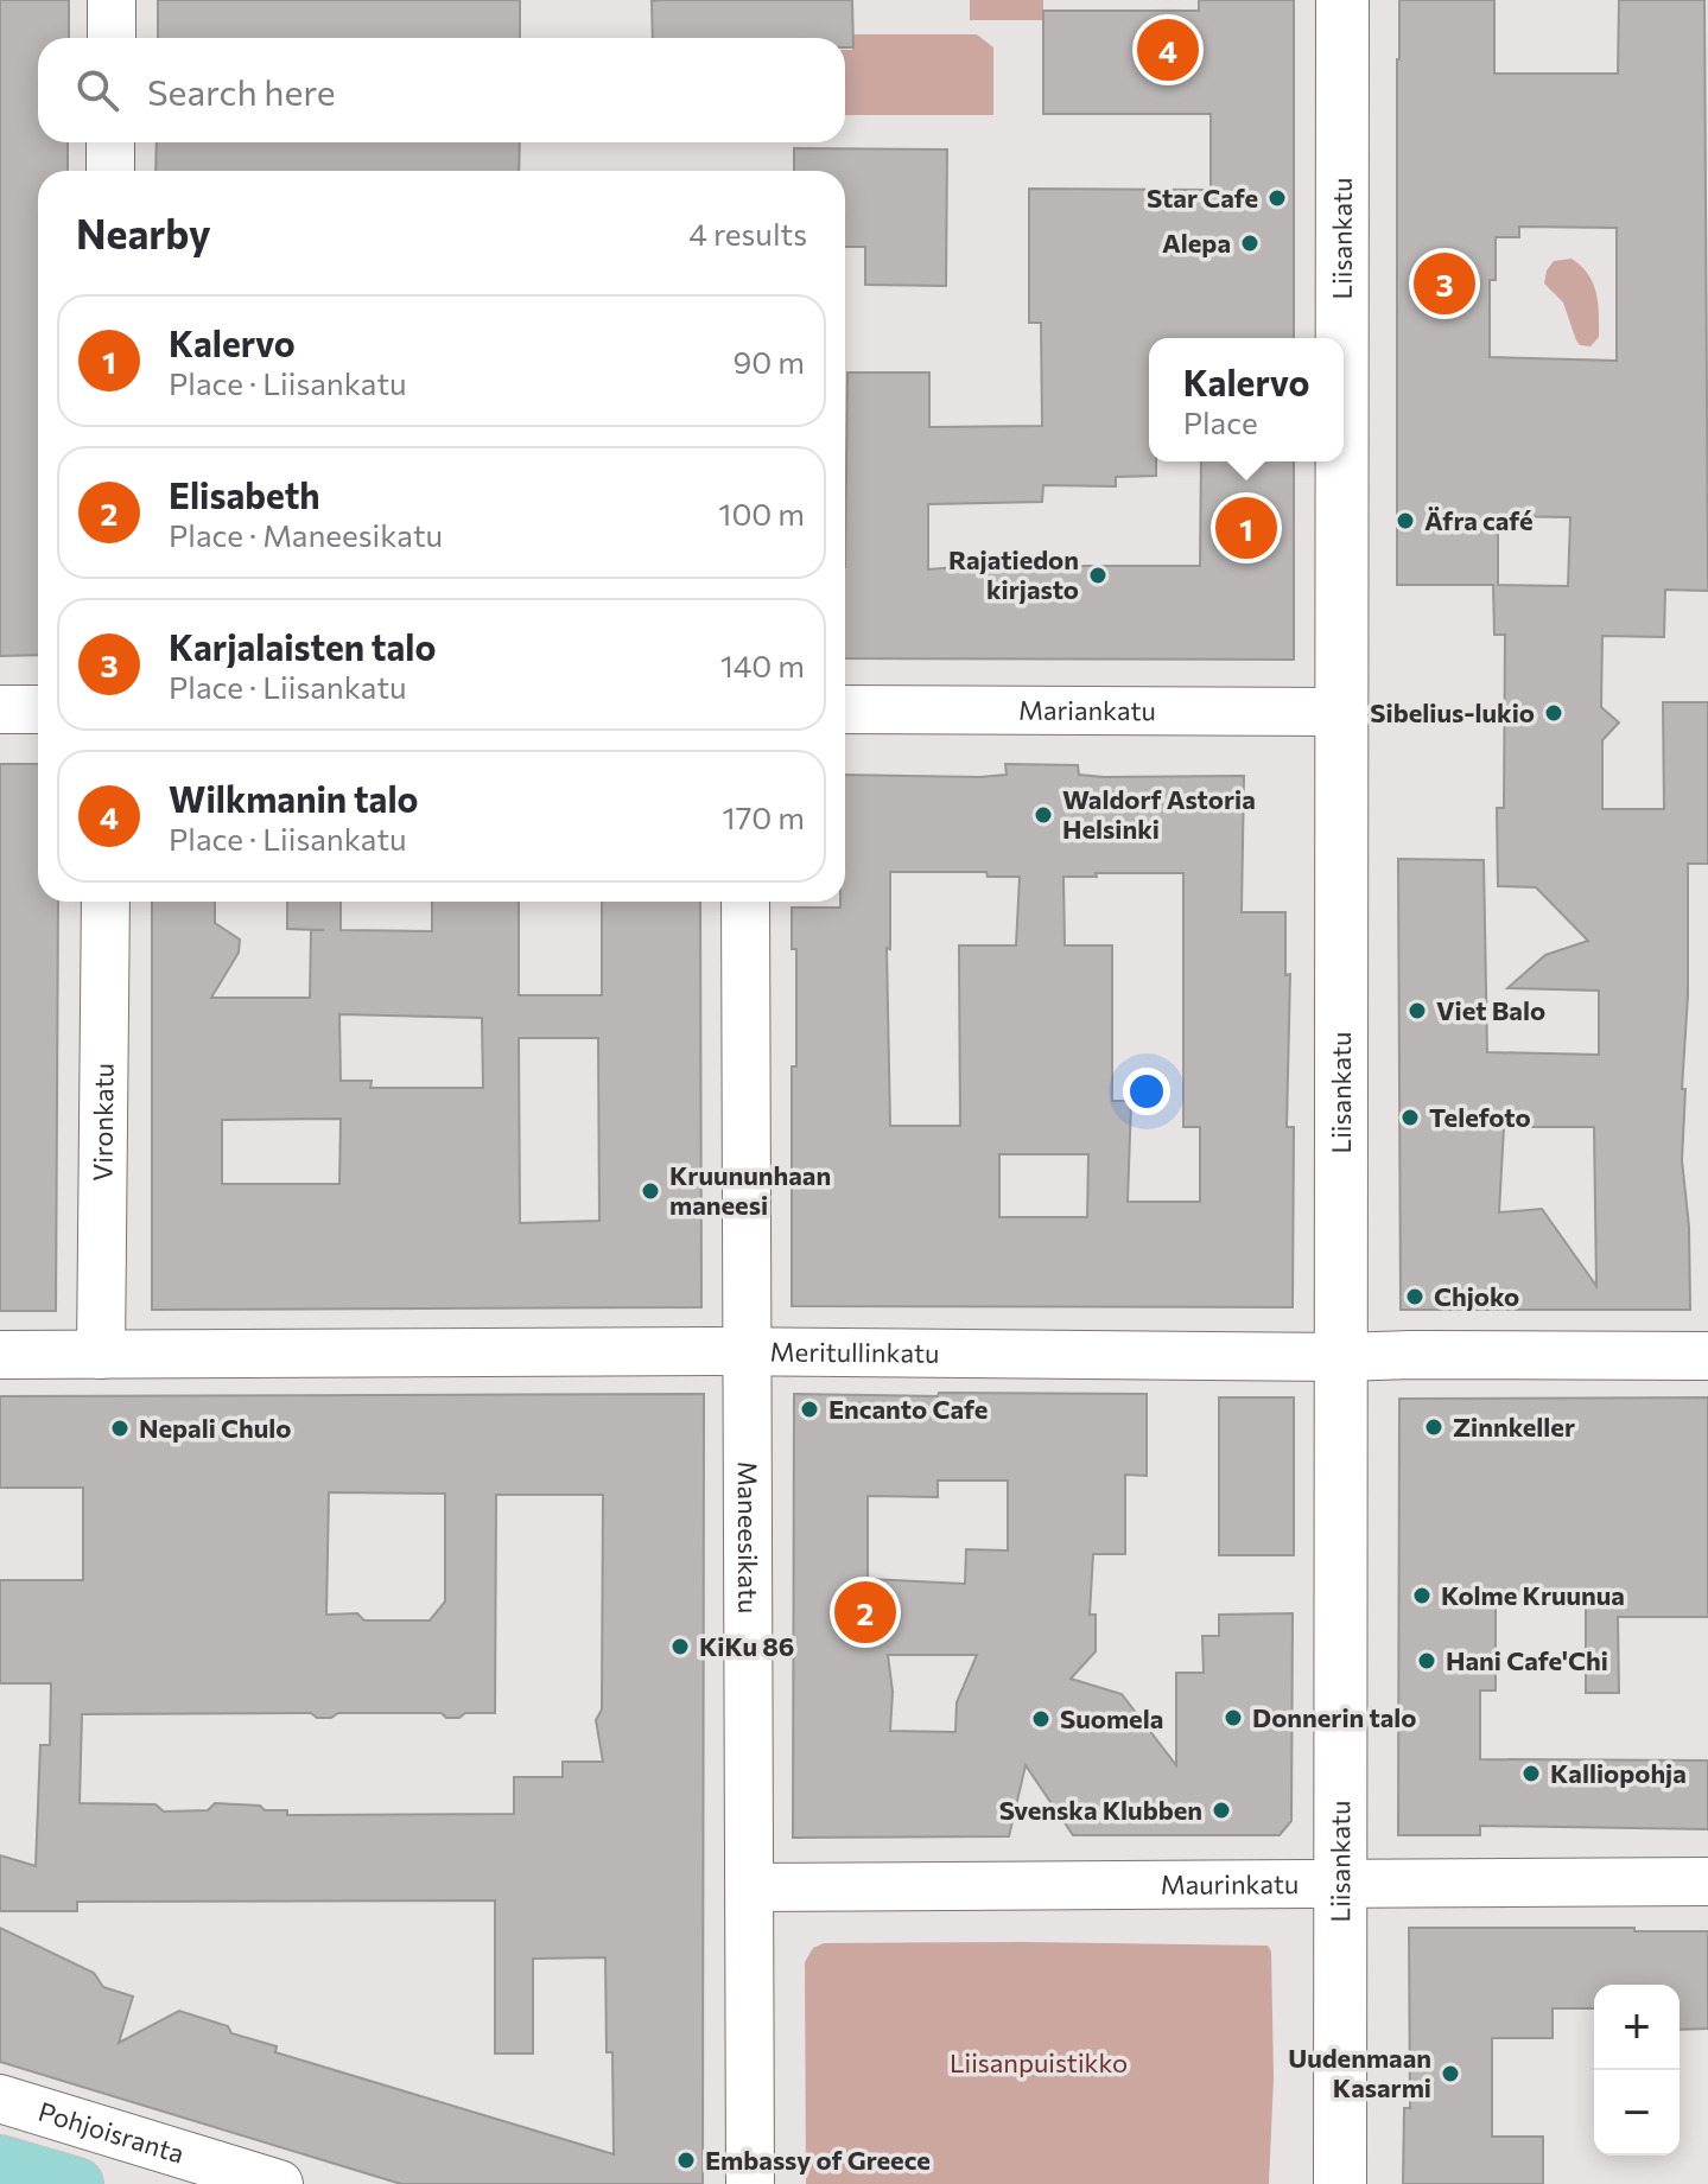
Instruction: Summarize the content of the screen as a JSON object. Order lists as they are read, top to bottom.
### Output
{
  "streets": {
    "street": [
      "Liisankatu",
      "Mariankatu",
      "Vironkatu",
      "Meritullinkatu",
      "Maneesikatu",
      "Maurinkatu",
      "Pohjoisranta"
    ]
  },
  "crossings": [
    ["Liisankatu", "Mariankatu"],
    ["Liisankatu", "Meritullinkatu"],
    ["Liisankatu", "Maurinkatu"],
    ["Vironkatu", "Meritullinkatu"],
    ["Meritullinkatu", "Maneesikatu"],
    ["Maneesikatu", "Maurinkatu"]
  ],
  "parks": ["Liisanpuistikko"],
  "places": [
    "Star Cafe",
    "Alepa",
    "Äfra café",
    "Rajatiedon kirjasto",
    "Sibelius-lukio",
    "Waldorf Astoria Helsinki",
    "Viet Balo",
    "Telefoto",
    "Kruununhaan maneesi",
    "Chjoko",
    "Encanto Cafe",
    "Zinnkeller",
    "Nepali Chulo",
    "Kolme Kruunua",
    "KiKu 86",
    "Hani Cafe'Chi",
    "Donnerin talo",
    "Suomela",
    "Kalliopohja",
    "Svenska Klubben",
    "Uudenmaan Kasarmi",
    "Embassy of Greece"
  ],
  "page": {
    "pins": [
      "4",
      "3",
      "1",
      "2"
    ],
    "search": "Search here",
    "heading": ["Nearby", "4 results"],
    "list": [
      {
        "mark": "1",
        "name": "Kalervo",
        "note": "Place · Liisankatu",
        "value": "90 m"
      },
      {
        "mark": "2",
        "name": "Elisabeth",
        "note": "Place · Maneesikatu",
        "value": "100 m"
      },
      {
        "mark": "3",
        "name": "Karjalaisten talo",
        "note": "Place · Liisankatu",
        "value": "140 m"
      },
      {
        "mark": "4",
        "name": "Wilkmanin talo",
        "note": "Place · Liisankatu",
        "value": "170 m"
      }
    ],
    "popup": ["Kalervo", "Place"],
    "map_buttons": ["+", "−"]
  }
}
